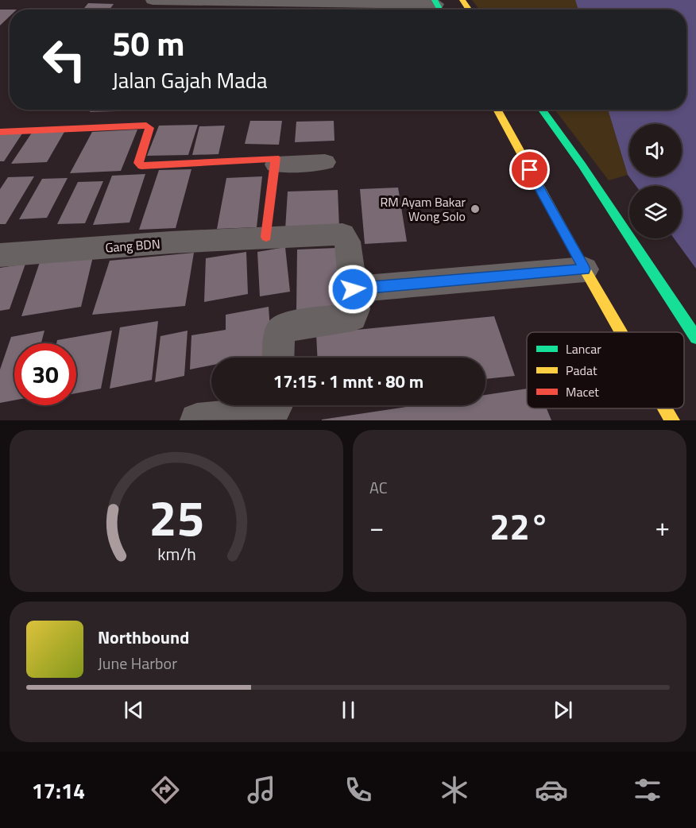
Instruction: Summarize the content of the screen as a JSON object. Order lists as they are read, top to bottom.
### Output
{
  "streets": {
    "street": ["Gang BDN"]
  },
  "places": ["RM Ayam Bakar Wong Solo"],
  "legend": ["Lancar", "Padat", "Macet"],
  "page": {
    "turn": ["50 m", "Jalan Gajah Mada"],
    "limit": "30",
    "trip": "17:15 · 1 mnt · 80 m",
    "tile": "AC",
    "heat": ["−", "22°", "+"],
    "song": ["Northbound", "June Harbor"],
    "tabs": "17:14",
    "gauge": ["25", "km/h"]
  }
}
